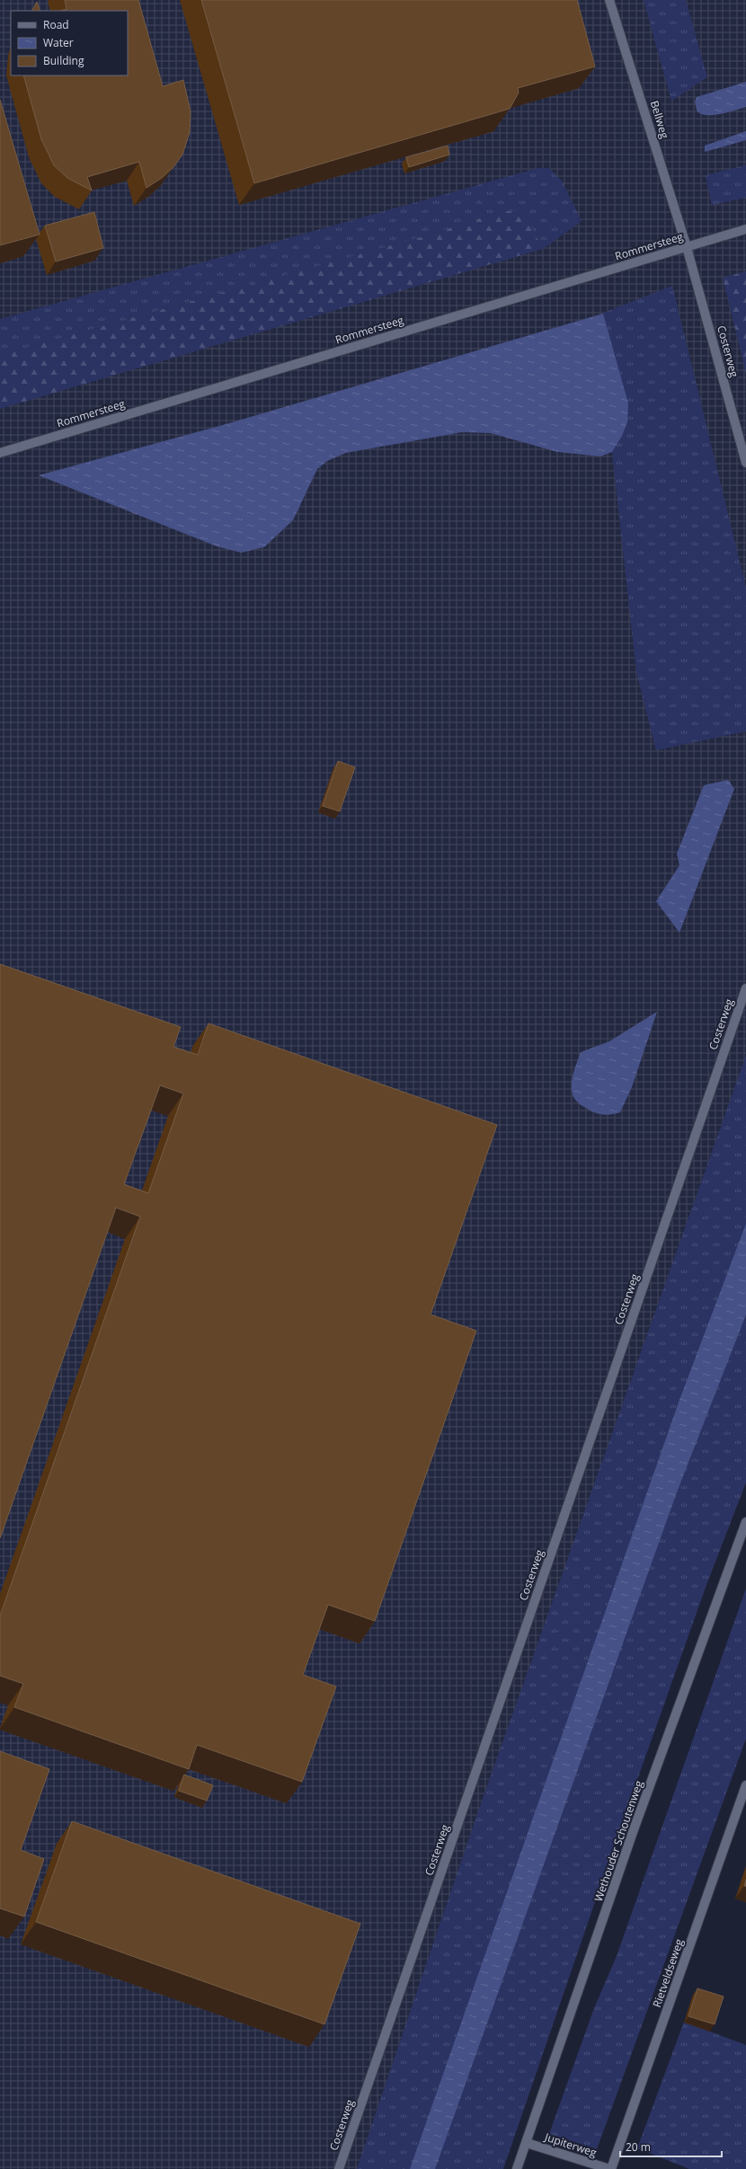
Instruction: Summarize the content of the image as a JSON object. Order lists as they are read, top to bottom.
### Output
{
  "streets": {
    "street": [
      "Bellweg",
      "Rommersteeg",
      "Costerweg",
      "Wethouder Schoutenweg",
      "Rietveldseweg",
      "Jupiterweg"
    ]
  },
  "crossings": [
    ["Bellweg", "Rommersteeg"],
    ["Bellweg", "Costerweg"],
    ["Rommersteeg", "Costerweg"],
    ["Wethouder Schoutenweg", "Jupiterweg"],
    ["Rietveldseweg", "Jupiterweg"]
  ],
  "legend": ["Road", "Water", "Building"],
  "scale_bar": "20 m"
}
